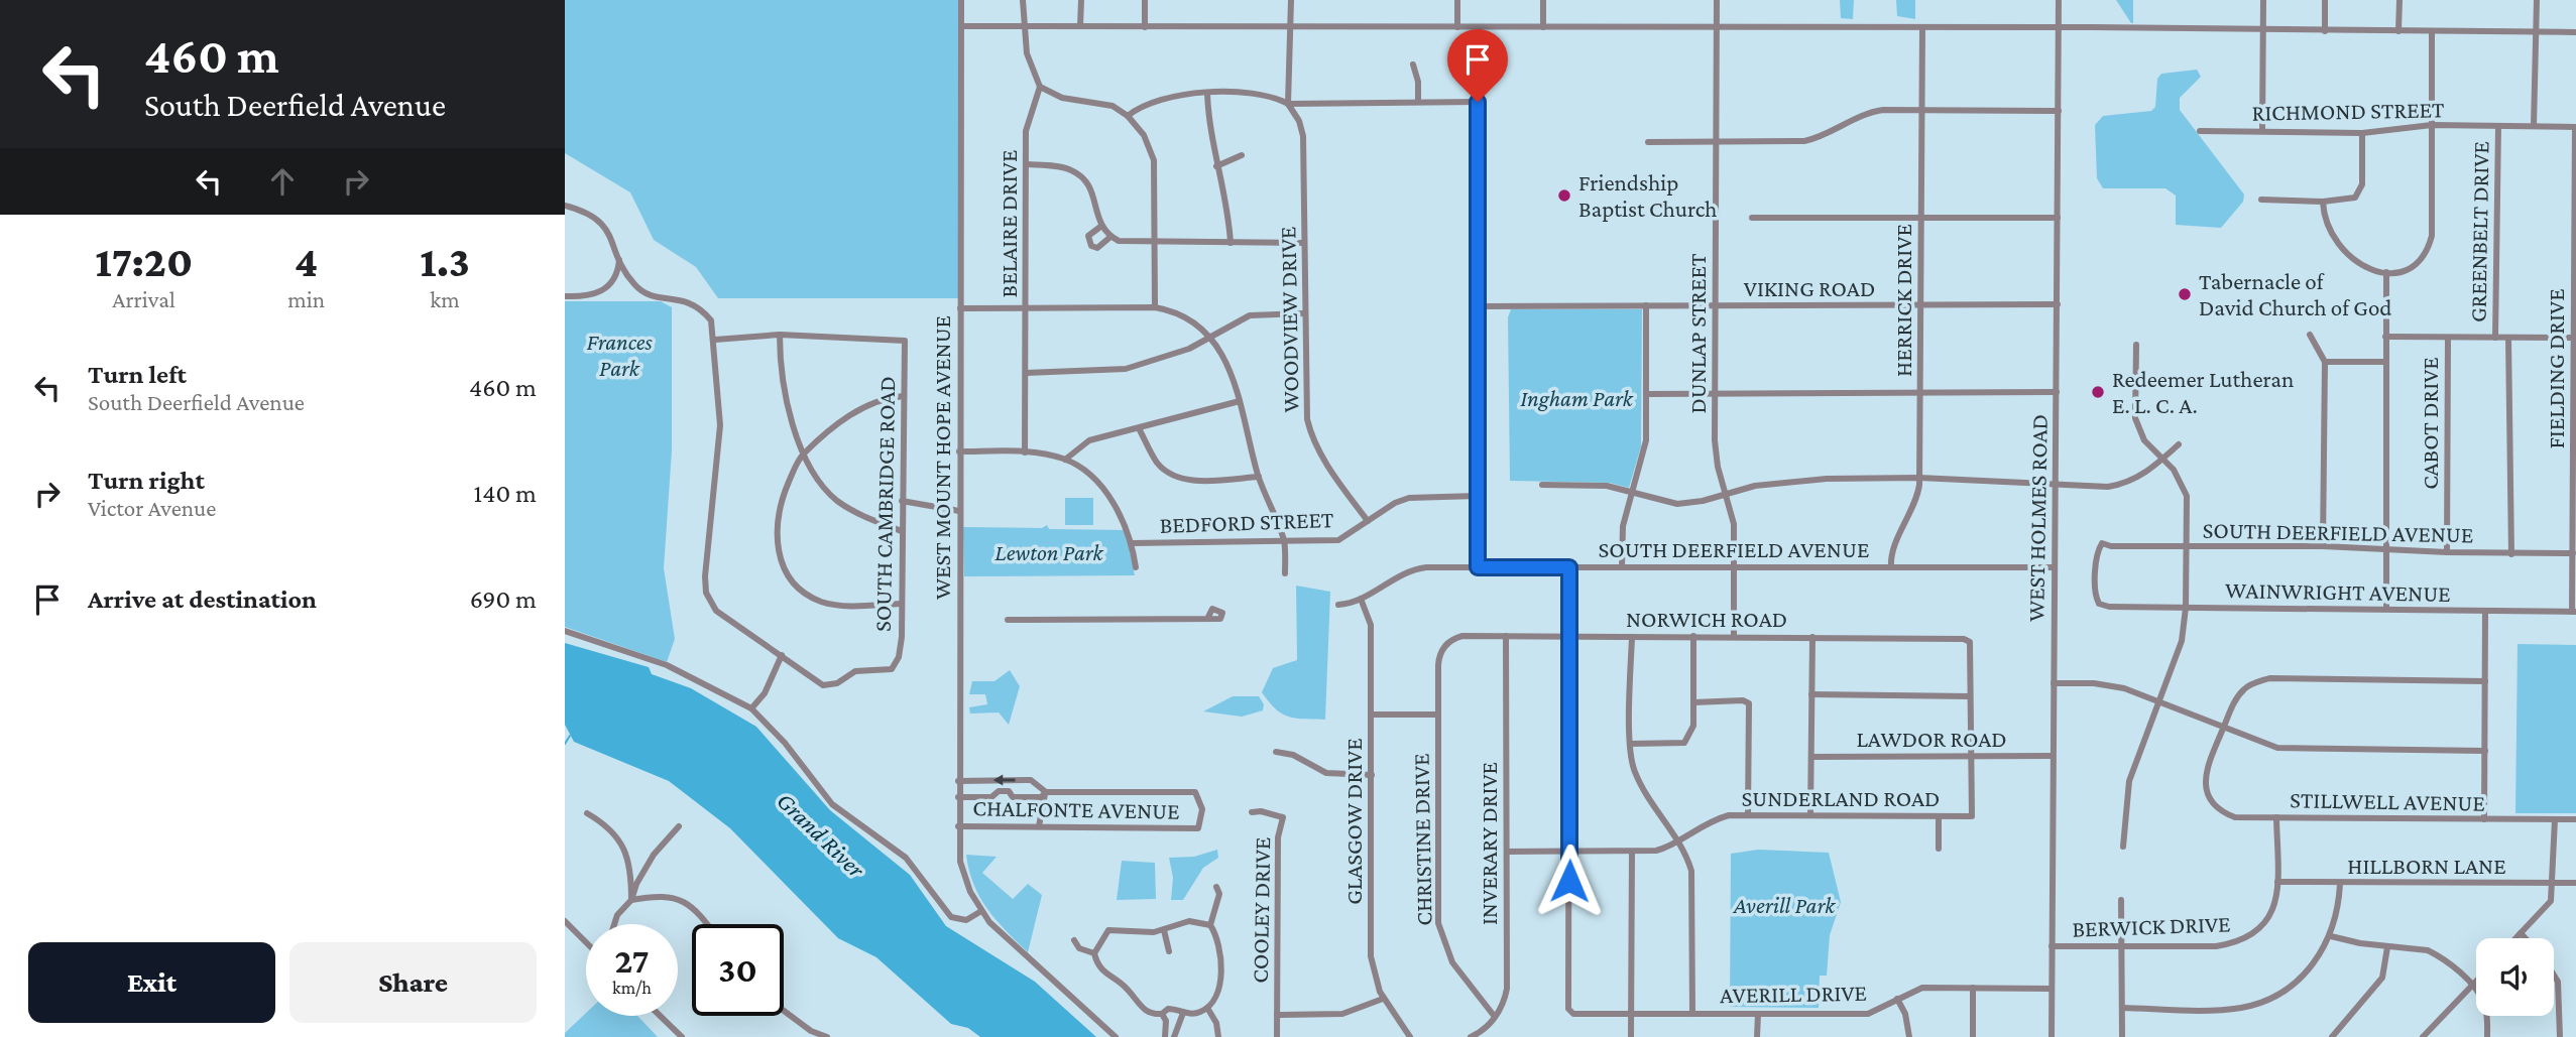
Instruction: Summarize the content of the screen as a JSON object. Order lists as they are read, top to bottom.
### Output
{
  "streets": {
    "street": [
      "RICHMOND STREET",
      "BELAIRE DRIVE",
      "GREENBELT DRIVE",
      "VIKING ROAD",
      "HERRICK DRIVE",
      "WOODVIEW DRIVE",
      "DUNLAP STREET",
      "FIELDING DRIVE",
      "CABOT DRIVE",
      "WEST MOUNT HOPE AVENUE",
      "SOUTH CAMBRIDGE ROAD",
      "WEST HOLMES ROAD",
      "BEDFORD STREET",
      "SOUTH DEERFIELD AVENUE",
      "WAINWRIGHT AVENUE",
      "NORWICH ROAD",
      "LAWDOR ROAD",
      "SUNDERLAND ROAD",
      "STILLWELL AVENUE",
      "CHALFONTE AVENUE",
      "GLASGOW DRIVE",
      "CHRISTINE DRIVE",
      "INVERARY DRIVE",
      "HILLBORN LANE",
      "COOLEY DRIVE",
      "BERWICK DRIVE",
      "AVERILL DRIVE"
    ]
  },
  "crossings": [
    ["RICHMOND STREET", "GREENBELT DRIVE"],
    ["GREENBELT DRIVE", "SOUTH DEERFIELD AVENUE"],
    ["VIKING ROAD", "HERRICK DRIVE"],
    ["VIKING ROAD", "DUNLAP STREET"],
    ["VIKING ROAD", "WEST HOLMES ROAD"],
    ["HERRICK DRIVE", "SOUTH DEERFIELD AVENUE"],
    ["WOODVIEW DRIVE", "BEDFORD STREET"],
    ["DUNLAP STREET", "SOUTH DEERFIELD AVENUE"],
    ["DUNLAP STREET", "NORWICH ROAD"],
    ["FIELDING DRIVE", "SOUTH DEERFIELD AVENUE"],
    ["FIELDING DRIVE", "WAINWRIGHT AVENUE"],
    ["CABOT DRIVE", "SOUTH DEERFIELD AVENUE"],
    ["WEST MOUNT HOPE AVENUE", "CHALFONTE AVENUE"],
    ["WEST HOLMES ROAD", "SOUTH DEERFIELD AVENUE"],
    ["WEST HOLMES ROAD", "LAWDOR ROAD"],
    ["WEST HOLMES ROAD", "BERWICK DRIVE"],
    ["WEST HOLMES ROAD", "AVERILL DRIVE"],
    ["SOUTH DEERFIELD AVENUE", "WAINWRIGHT AVENUE"],
    ["SOUTH DEERFIELD AVENUE", "GLASGOW DRIVE"],
    ["NORWICH ROAD", "CHRISTINE DRIVE"],
    ["NORWICH ROAD", "INVERARY DRIVE"],
    ["LAWDOR ROAD", "SUNDERLAND ROAD"],
    ["SUNDERLAND ROAD", "INVERARY DRIVE"],
    ["SUNDERLAND ROAD", "AVERILL DRIVE"],
    ["STILLWELL AVENUE", "BERWICK DRIVE"],
    ["CHRISTINE DRIVE", "INVERARY DRIVE"],
    ["HILLBORN LANE", "BERWICK DRIVE"]
  ],
  "water": ["Grand River"],
  "parks": [
    "Frances Park",
    "Ingham Park",
    "Lewton Park",
    "Averill Park"
  ],
  "places": ["Friendship Baptist Church", "Tabernacle of David Church of God", "Redeemer Lutheran E. L. C. A."],
  "page": {
    "turn": ["460 m", "South Deerfield Avenue"],
    "eta": [
      "17:20",
      "Arrival",
      "4",
      "min",
      "1.3",
      "km"
    ],
    "list": [
      {
        "name": "Turn left",
        "note": "South Deerfield Avenue",
        "value": "460 m"
      },
      {
        "name": "Turn right",
        "note": "Victor Avenue",
        "value": "140 m"
      },
      {
        "name": "Arrive at destination",
        "value": "690 m"
      }
    ],
    "speed": "27 km/h",
    "limit": "30",
    "buttons": ["Exit", "Share"]
  }
}
